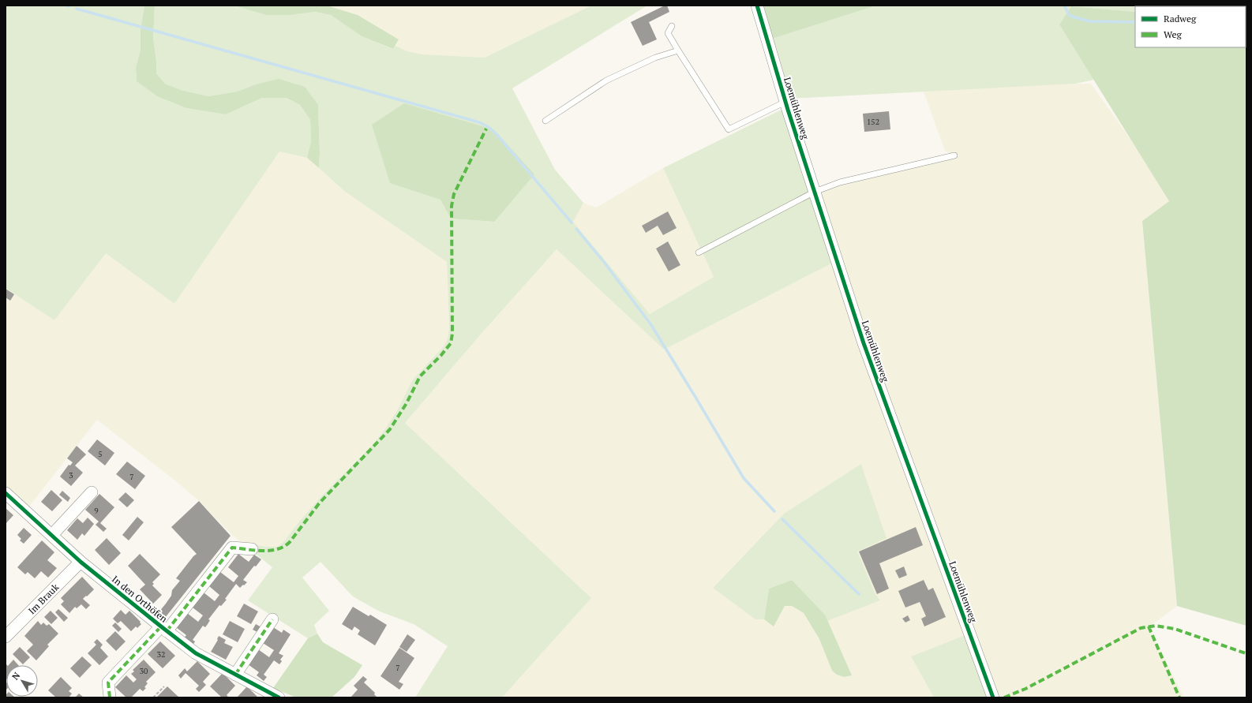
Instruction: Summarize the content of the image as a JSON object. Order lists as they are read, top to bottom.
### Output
{
  "streets": {
    "street": ["Loemühlenweg", "Im Brauk", "In den Orthöfen"]
  },
  "crossings": [
    ["Im Brauk", "In den Orthöfen"]
  ],
  "house_numbers": [
    "152",
    "5",
    "3",
    "7",
    "9",
    "32",
    "7",
    "30"
  ],
  "legend": ["Radweg", "Weg"],
  "north": "top left"
}
